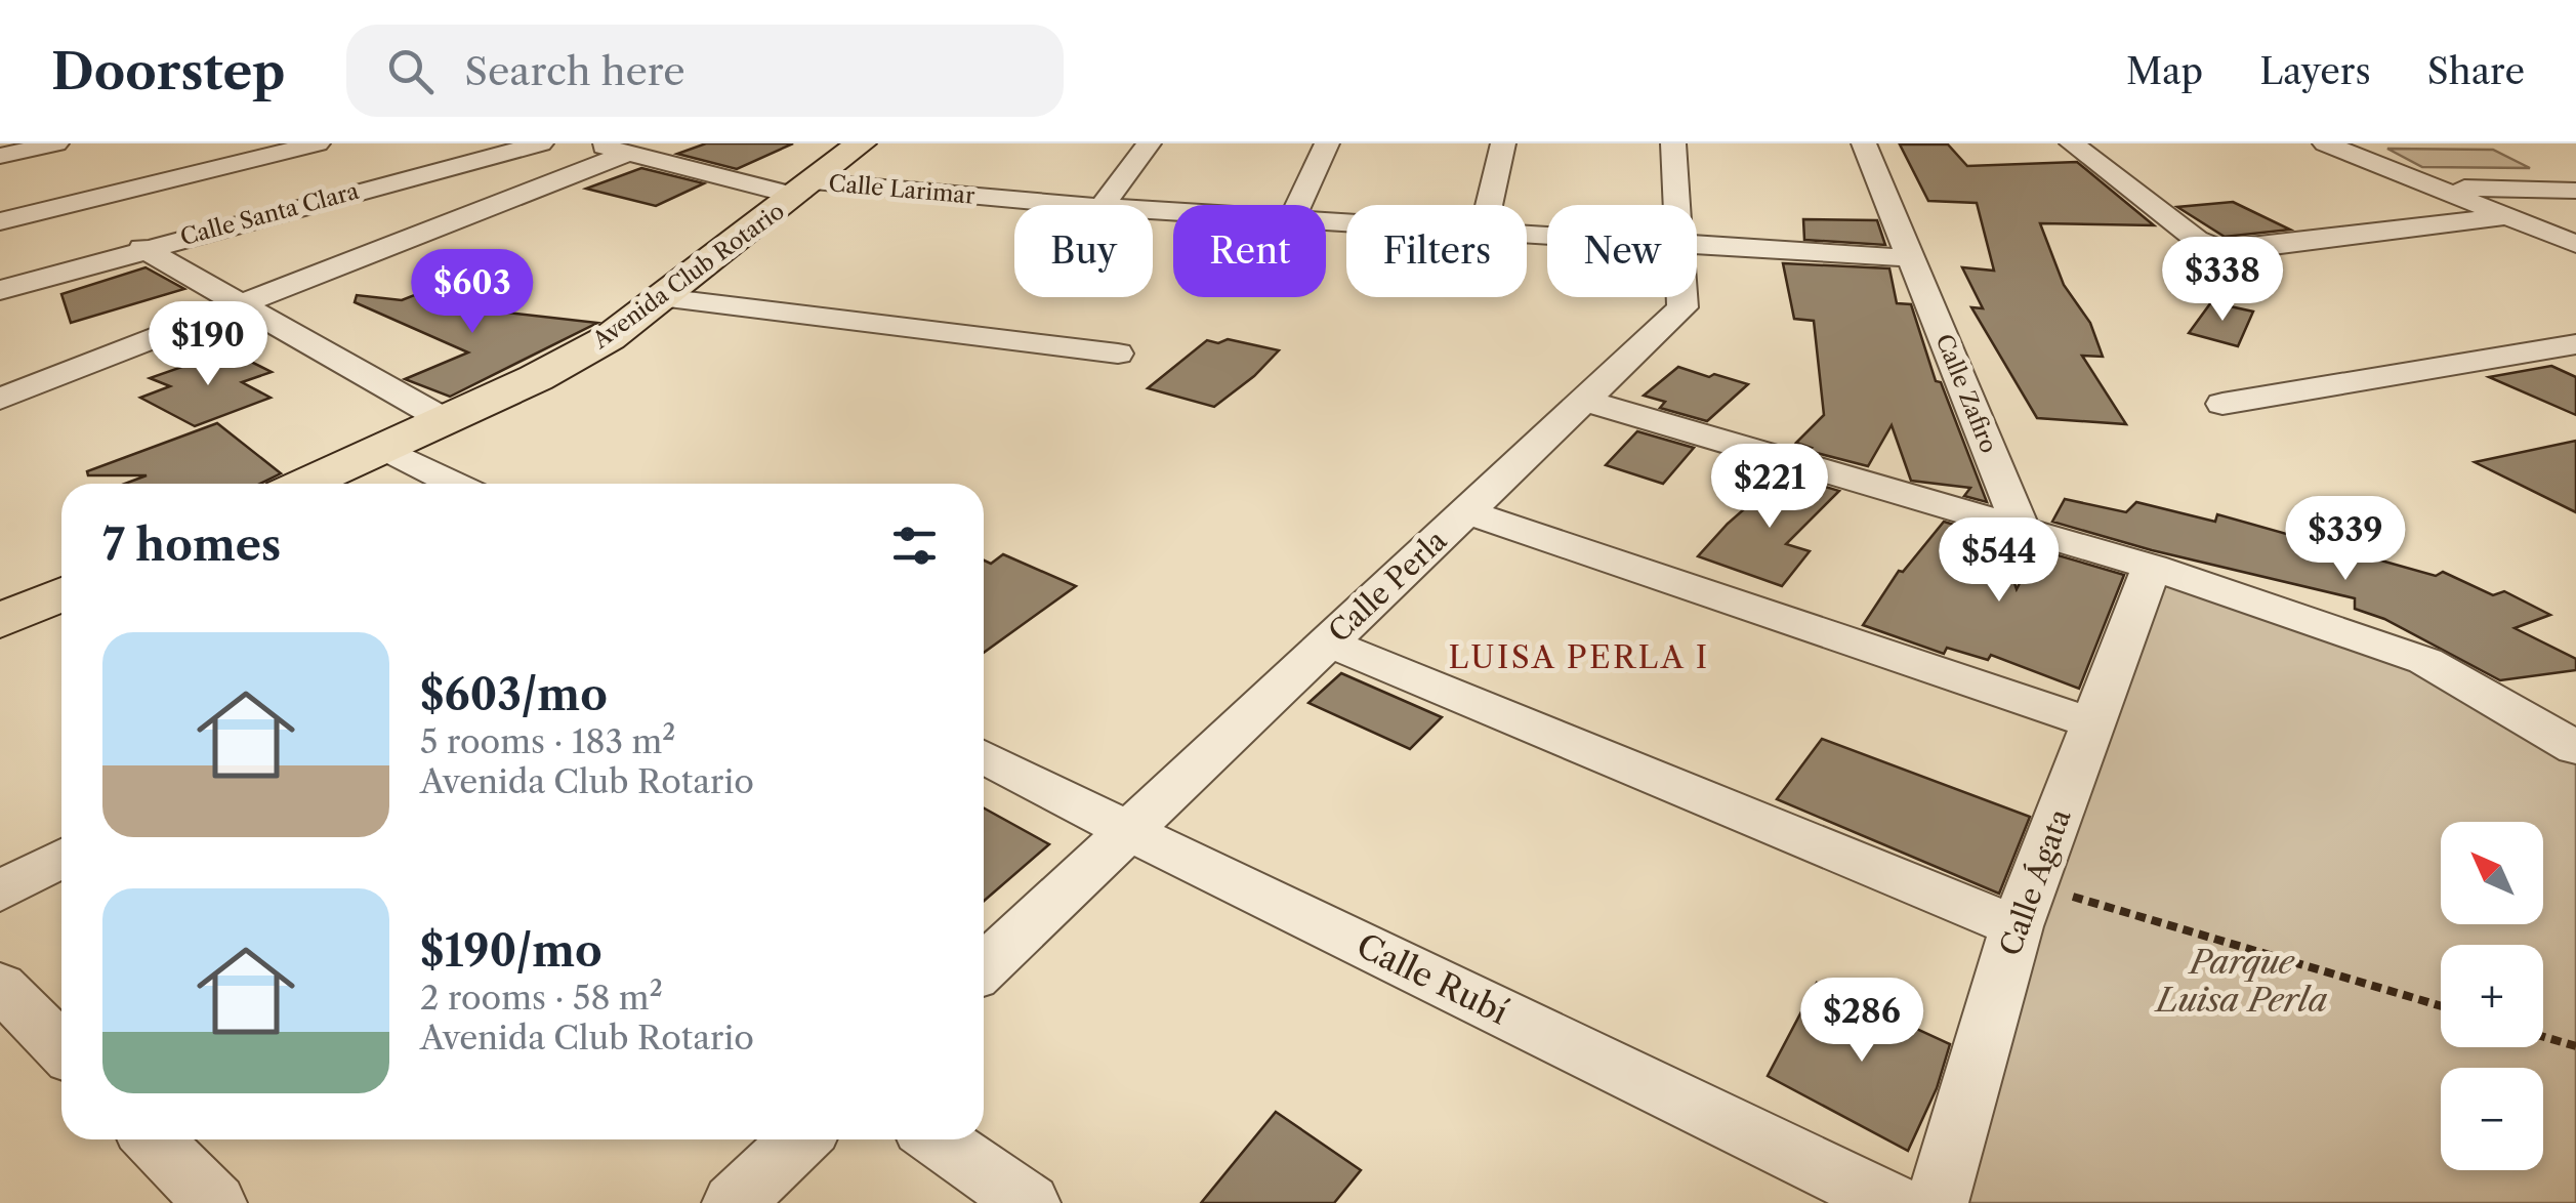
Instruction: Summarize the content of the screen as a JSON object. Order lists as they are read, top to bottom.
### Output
{
  "streets": {
    "main road": ["Avenida Club Rotario"],
    "street": [
      "Calle Larimar",
      "Calle Santa Clara",
      "Calle Zafiro",
      "Calle Perla",
      "Calle Ágata",
      "Calle Rubí"
    ]
  },
  "crossings": [
    ["Calle Larimar", "Avenida Club Rotario"],
    ["Calle Larimar", "Calle Zafiro"],
    ["Calle Perla", "Calle Rubí"]
  ],
  "districts": ["LUISA PERLA I"],
  "parks": ["Parque Luisa Perla"],
  "north": "top left",
  "page": {
    "header": "Doorstep",
    "search": "Search here",
    "nav": ["Map", "Layers", "Share"],
    "chip": [
      "Buy",
      "Rent",
      "Filters",
      "New"
    ],
    "price": [
      "$338",
      "$603",
      "$190",
      "$221",
      "$339",
      "$544",
      "$286"
    ],
    "heading": "7 homes",
    "list": [
      {
        "name": "$603/mo",
        "note": "5 rooms · 183 m² · Avenida Club Rotario"
      },
      {
        "name": "$190/mo",
        "note": "2 rooms · 58 m² · Avenida Club Rotario"
      }
    ],
    "map_buttons": ["+", "−"]
  }
}
